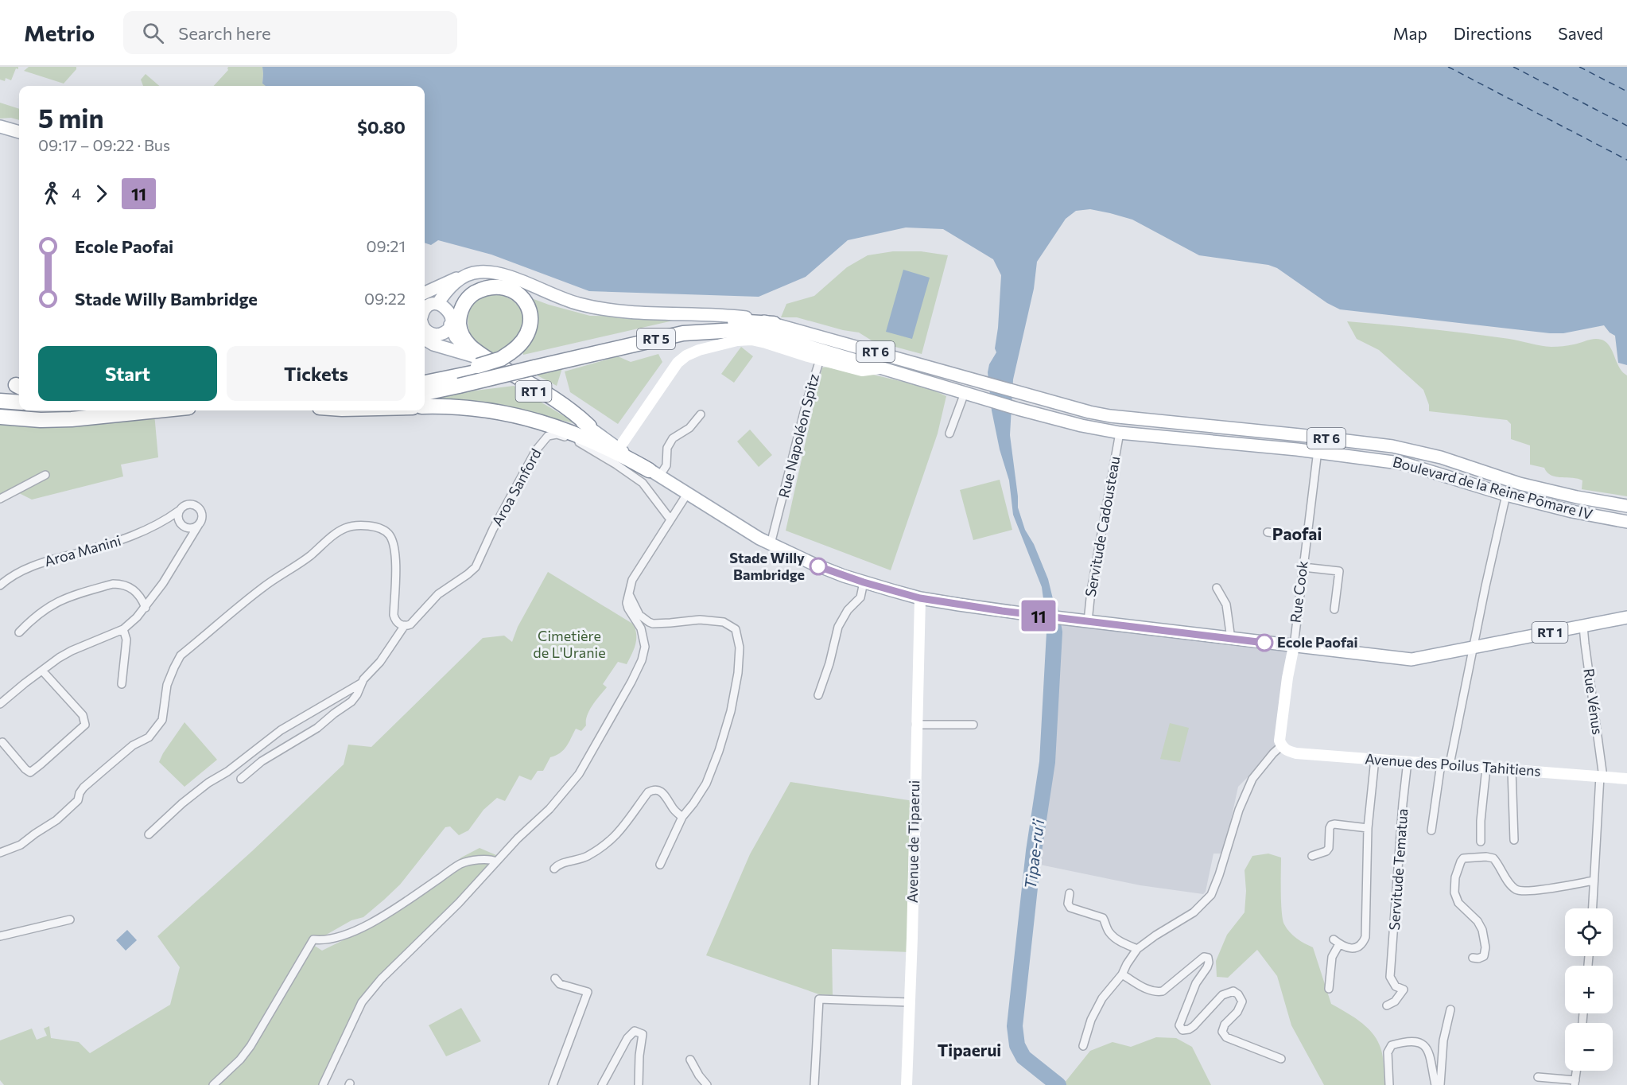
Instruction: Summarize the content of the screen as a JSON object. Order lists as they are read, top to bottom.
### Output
{
  "streets": {
    "highway": ["RT 5"],
    "main road": [
      "RT 6",
      "RT 1",
      "Rue Napoléon Spitz",
      "Boulevard de la Reine Pōmare IV",
      "Avenue des Poilus Tahitiens",
      "Avenue de Tipaerui"
    ],
    "street": [
      "Aroa Sanford",
      "Servitude Cadousteau",
      "Aroa Manini",
      "Rue Cook",
      "Rue Vénus",
      "Servitude Tematua"
    ]
  },
  "crossings": [
    ["RT 5", "RT 6"],
    ["RT 5", "RT 1"],
    ["RT 5", "Boulevard de la Reine Pōmare IV"],
    ["RT 6", "Rue Napoléon Spitz"],
    ["RT 6", "Boulevard de la Reine Pōmare IV"],
    ["RT 1", "Rue Napoléon Spitz"],
    ["RT 1", "Servitude Cadousteau"],
    ["RT 1", "Rue Cook"],
    ["RT 1", "Rue Vénus"],
    ["RT 1", "Avenue de Tipaerui"],
    ["Boulevard de la Reine Pōmare IV", "Servitude Cadousteau"],
    ["Boulevard de la Reine Pōmare IV", "Rue Cook"],
    ["Rue Vénus", "Avenue des Poilus Tahitiens"],
    ["Avenue des Poilus Tahitiens", "Servitude Tematua"]
  ],
  "districts": ["Paofai", "Tipaerui"],
  "water": ["Tipae-ru’i"],
  "parks": ["Cimetière de L'Uranie"],
  "places": ["Stade Willy Bambridge", "Ecole Paofai"],
  "lines": ["bus line 11"],
  "page": {
    "header": "Metrio",
    "search": "Search here",
    "nav": ["Map", "Directions", "Saved"],
    "on_map": "11",
    "heading": ["5 min", "09:17 – 09:22 · Bus", "$0.80"],
    "legs": ["4", "11"],
    "list": [
      {
        "name": "Ecole Paofai",
        "value": "09:21"
      },
      {
        "name": "Stade Willy Bambridge",
        "value": "09:22"
      }
    ],
    "buttons": ["Start", "Tickets"],
    "map_buttons": ["+", "−"]
  }
}
